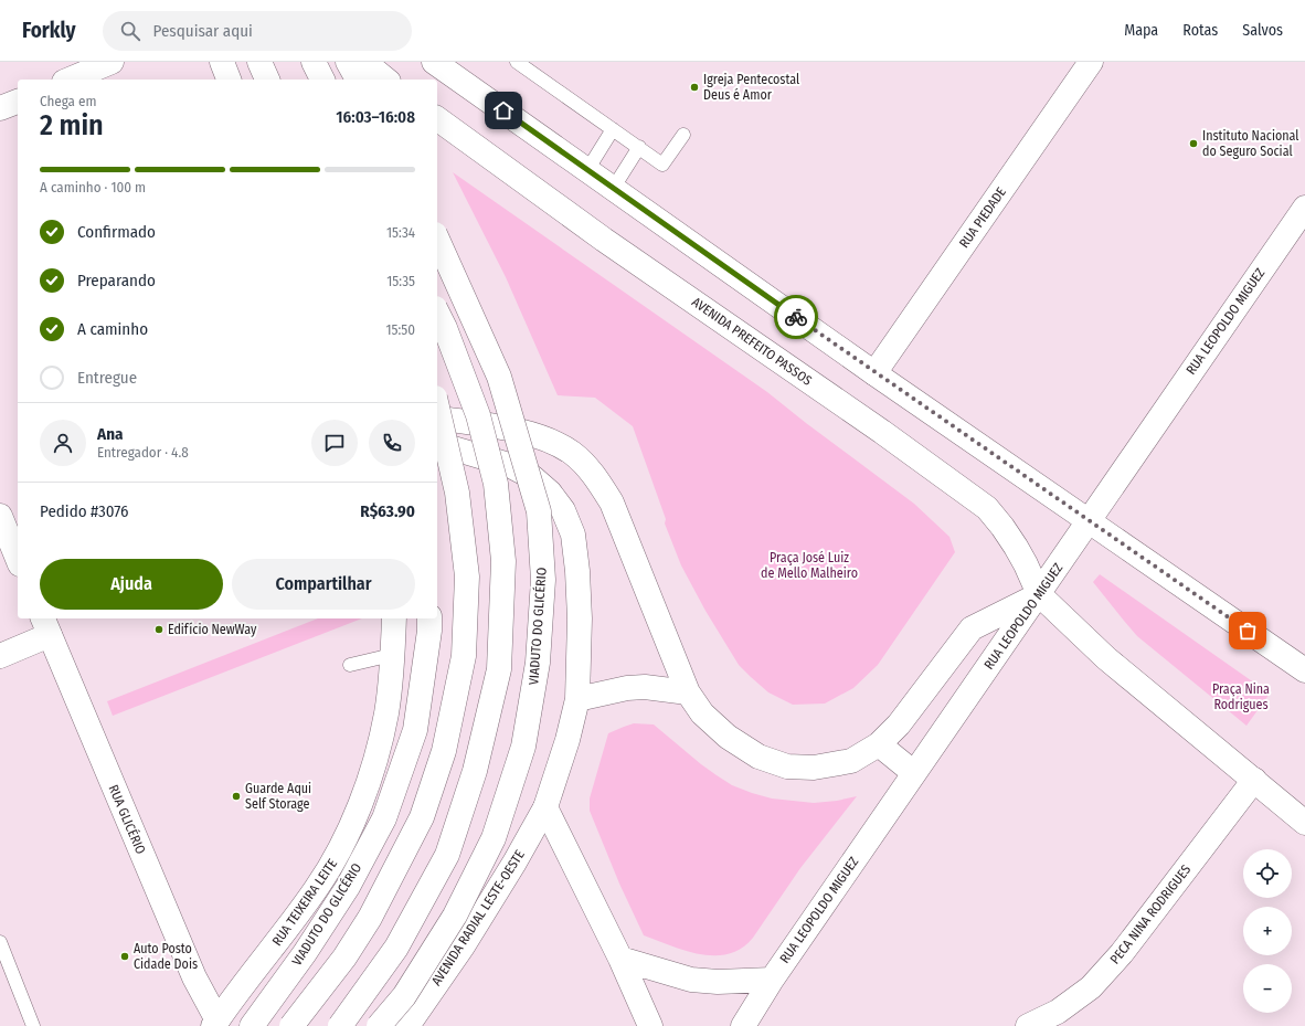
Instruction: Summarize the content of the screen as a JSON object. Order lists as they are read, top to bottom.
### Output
{
  "streets": {
    "main road": [
      "RUA PIEDADE",
      "RUA LEOPOLDO MIGUEZ",
      "AVENIDA PREFEITO PASSOS",
      "VIADUTO DO GLICÉRIO",
      "RUA GLICÉRIO",
      "RUA TEIXEIRA LEITE",
      "PECA NINA RODRIGUES",
      "AVENIDA RADIAL LESTE-OESTE"
    ]
  },
  "crossings": [
    ["RUA LEOPOLDO MIGUEZ", "AVENIDA PREFEITO PASSOS"],
    ["RUA GLICÉRIO", "RUA TEIXEIRA LEITE"]
  ],
  "parks": ["Praça José Luiz de Mello Malheiro", "Praça Nina Rodrigues"],
  "places": [
    "Igreja Pentecostal Deus é Amor",
    "Instituto Nacional do Seguro Social",
    "Edifício NewWay",
    "Guarde Aqui Self Storage",
    "Auto Posto Cidade Dois"
  ],
  "page": {
    "header": "Forkly",
    "search": "Pesquisar aqui",
    "nav": ["Mapa", "Rotas", "Salvos"],
    "heading": ["2 min", "Chega em", "16:03–16:08"],
    "panel": [
      "Ana",
      "Entregador · 4.8",
      "Pedido #3076",
      "R$63.90"
    ],
    "bar": "A caminho · 100 m",
    "list": [
      ["Confirmado", "15:34"],
      ["Preparando", "15:35"],
      ["A caminho", "15:50"],
      "Entregue"
    ],
    "buttons": ["Ajuda", "Compartilhar"],
    "map_buttons": ["+", "−"]
  }
}
